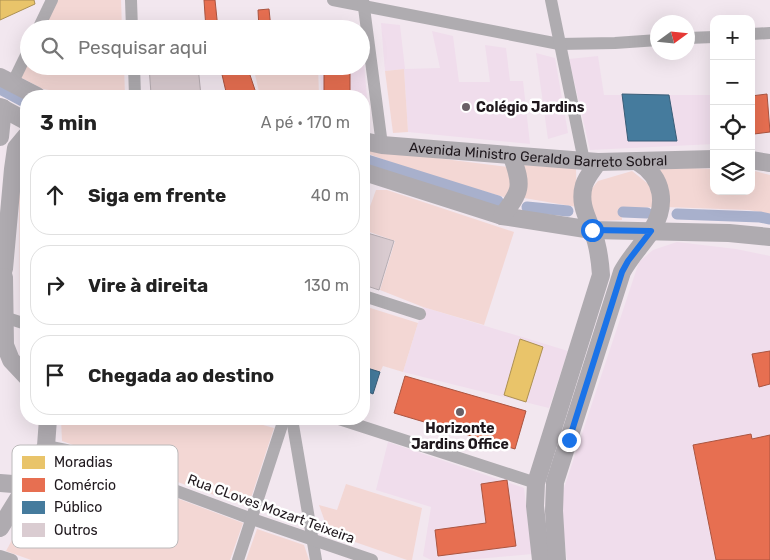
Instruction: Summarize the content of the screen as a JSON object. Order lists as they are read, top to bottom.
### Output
{
  "streets": {
    "street": ["Avenida Ministro Geraldo Barreto Sobral", "Rua CLoves Mozart Teixeira"]
  },
  "places": ["Colégio Jardins", "Horizonte Jardins Office"],
  "legend": [
    "Moradias",
    "Comércio",
    "Público",
    "Outros"
  ],
  "north": "right",
  "page": {
    "map_buttons": ["+", "−"],
    "search": "Pesquisar aqui",
    "heading": ["3 min", "A pé · 170 m"],
    "list": [
      ["Siga em frente", "40 m"],
      ["Vire à direita", "130 m"],
      "Chegada ao destino"
    ]
  }
}
